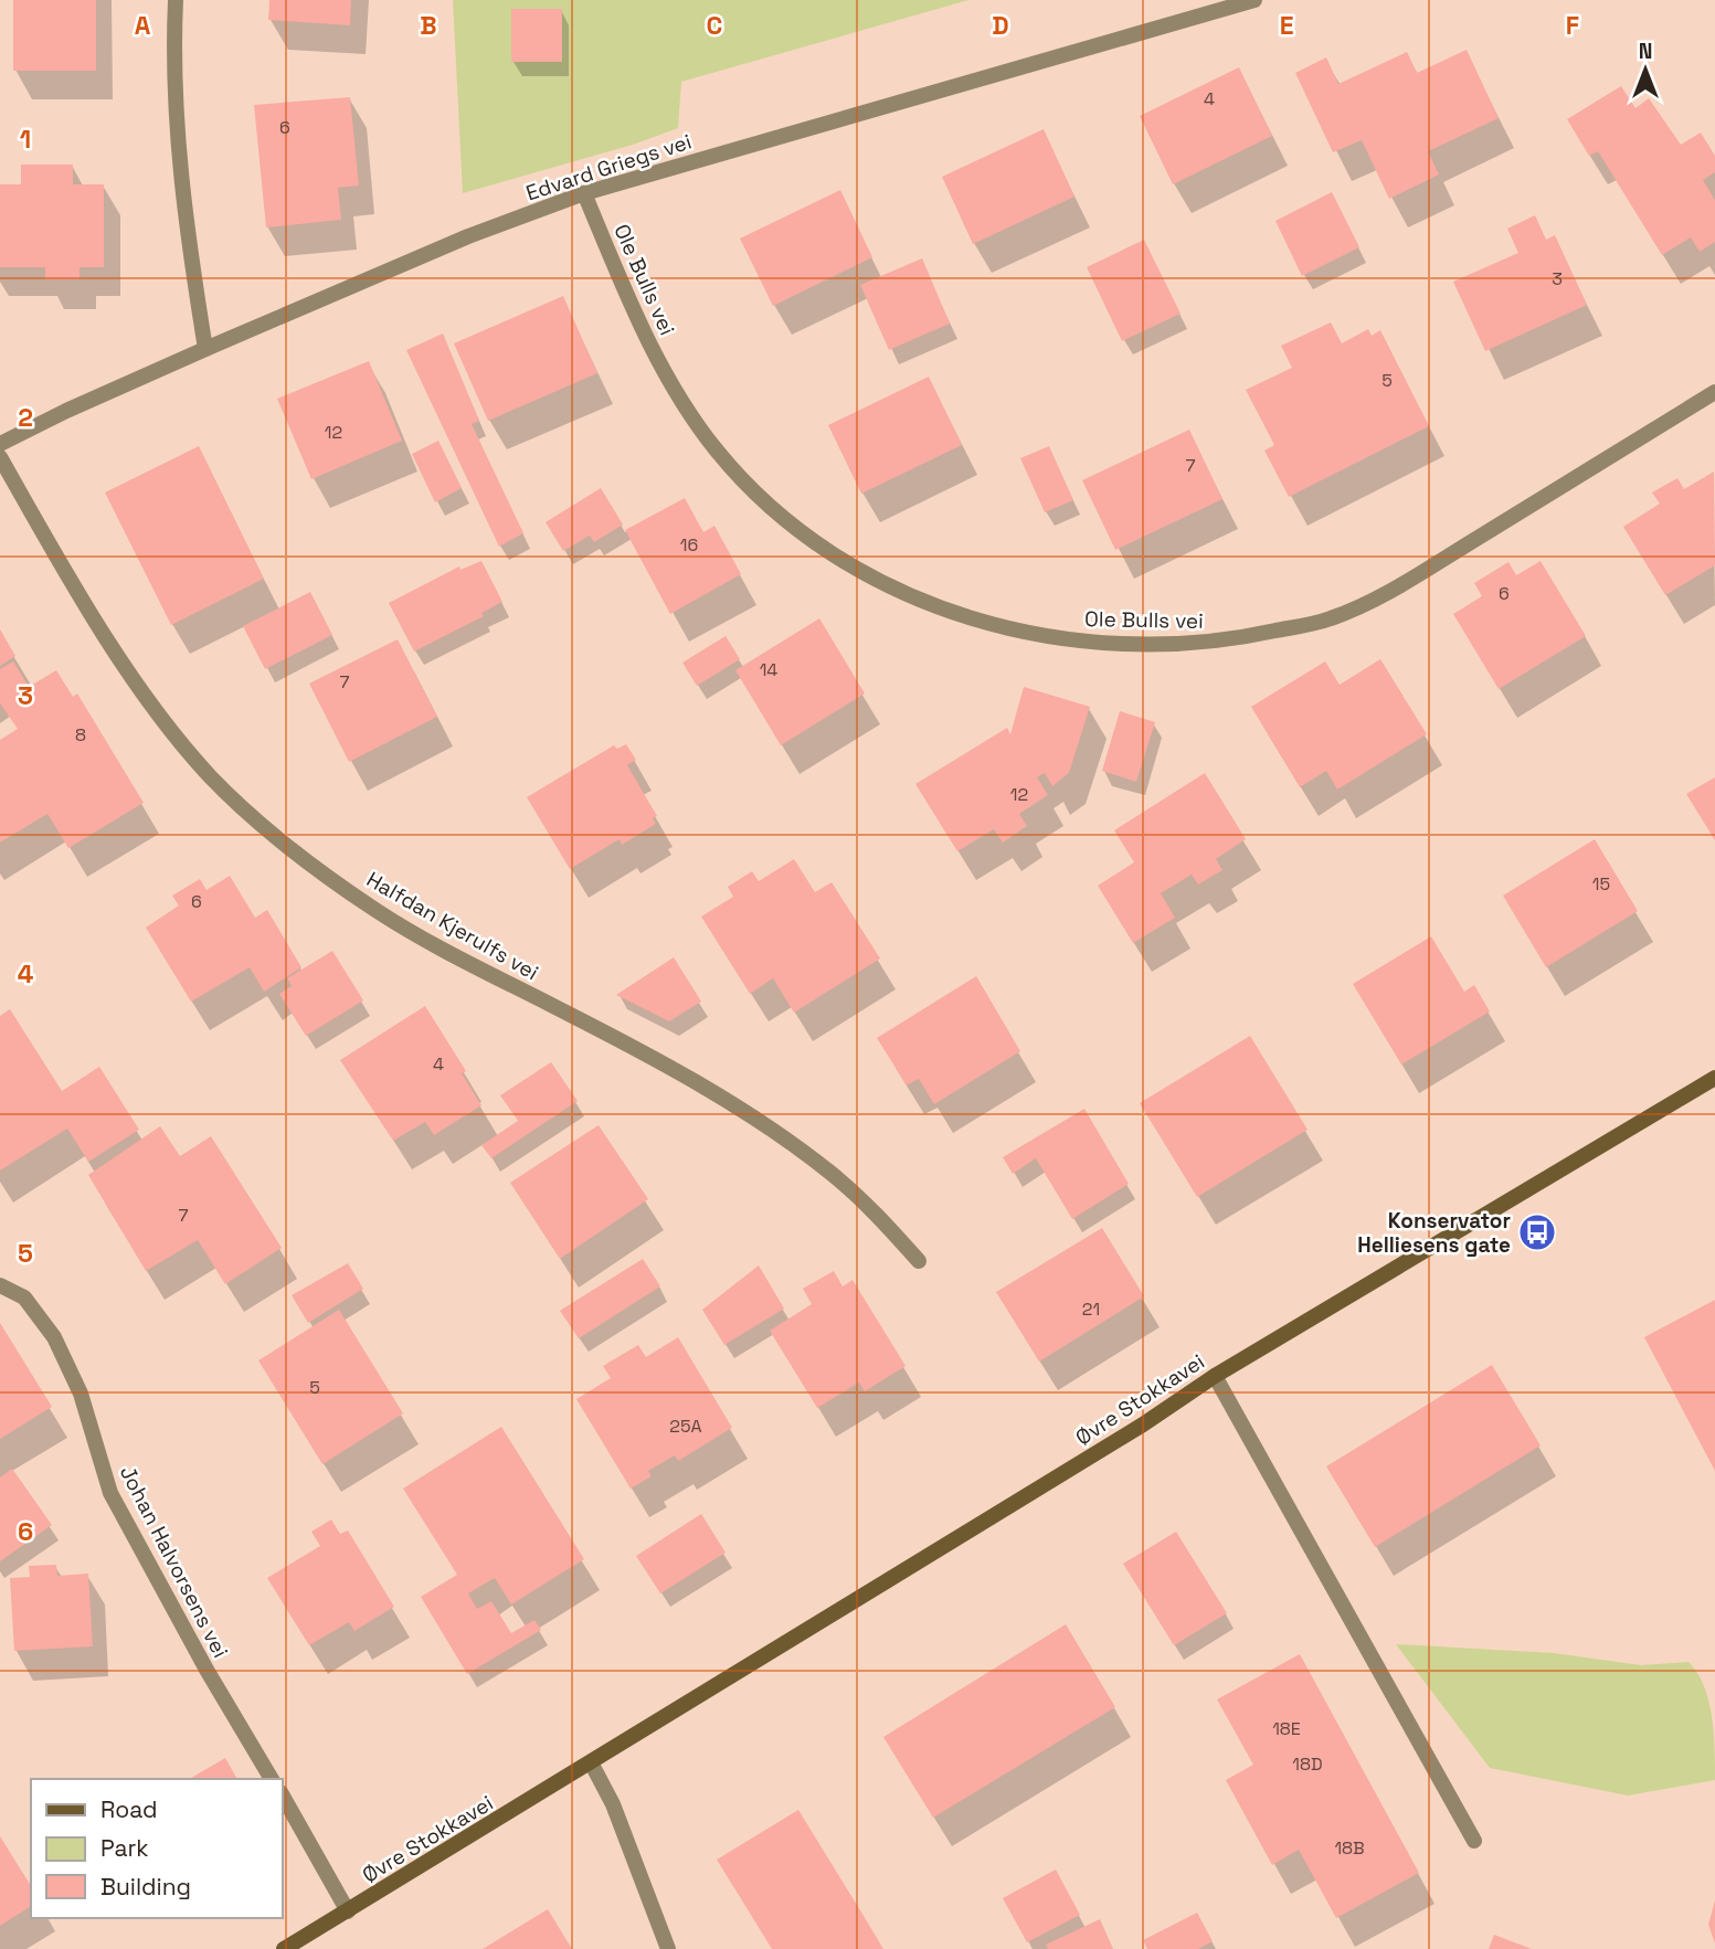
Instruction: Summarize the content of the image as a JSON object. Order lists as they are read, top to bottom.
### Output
{
  "streets": {
    "main road": ["Øvre Stokkavei"],
    "street": [
      "Edvard Griegs vei",
      "Ole Bulls vei",
      "Halfdan Kjerulfs vei",
      "Johan Halvorsens vei"
    ]
  },
  "crossings": [
    ["Edvard Griegs vei", "Ole Bulls vei"]
  ],
  "places": {
    "bus stop": ["Konservator Helliesens gate"]
  },
  "house_numbers": [
    "4",
    "6",
    "3",
    "5",
    "12",
    "7",
    "16",
    "6",
    "14",
    "7",
    "8",
    "12",
    "15",
    "6",
    "4",
    "7",
    "21",
    "5",
    "25A",
    "18E",
    "18D",
    "18B"
  ],
  "legend": ["Road", "Park", "Building"],
  "north": "top",
  "grid": {
    "columns": [
      "A",
      "B",
      "C",
      "D",
      "E",
      "F"
    ],
    "rows": [
      "1",
      "2",
      "3",
      "4",
      "5",
      "6"
    ]
  }
}
